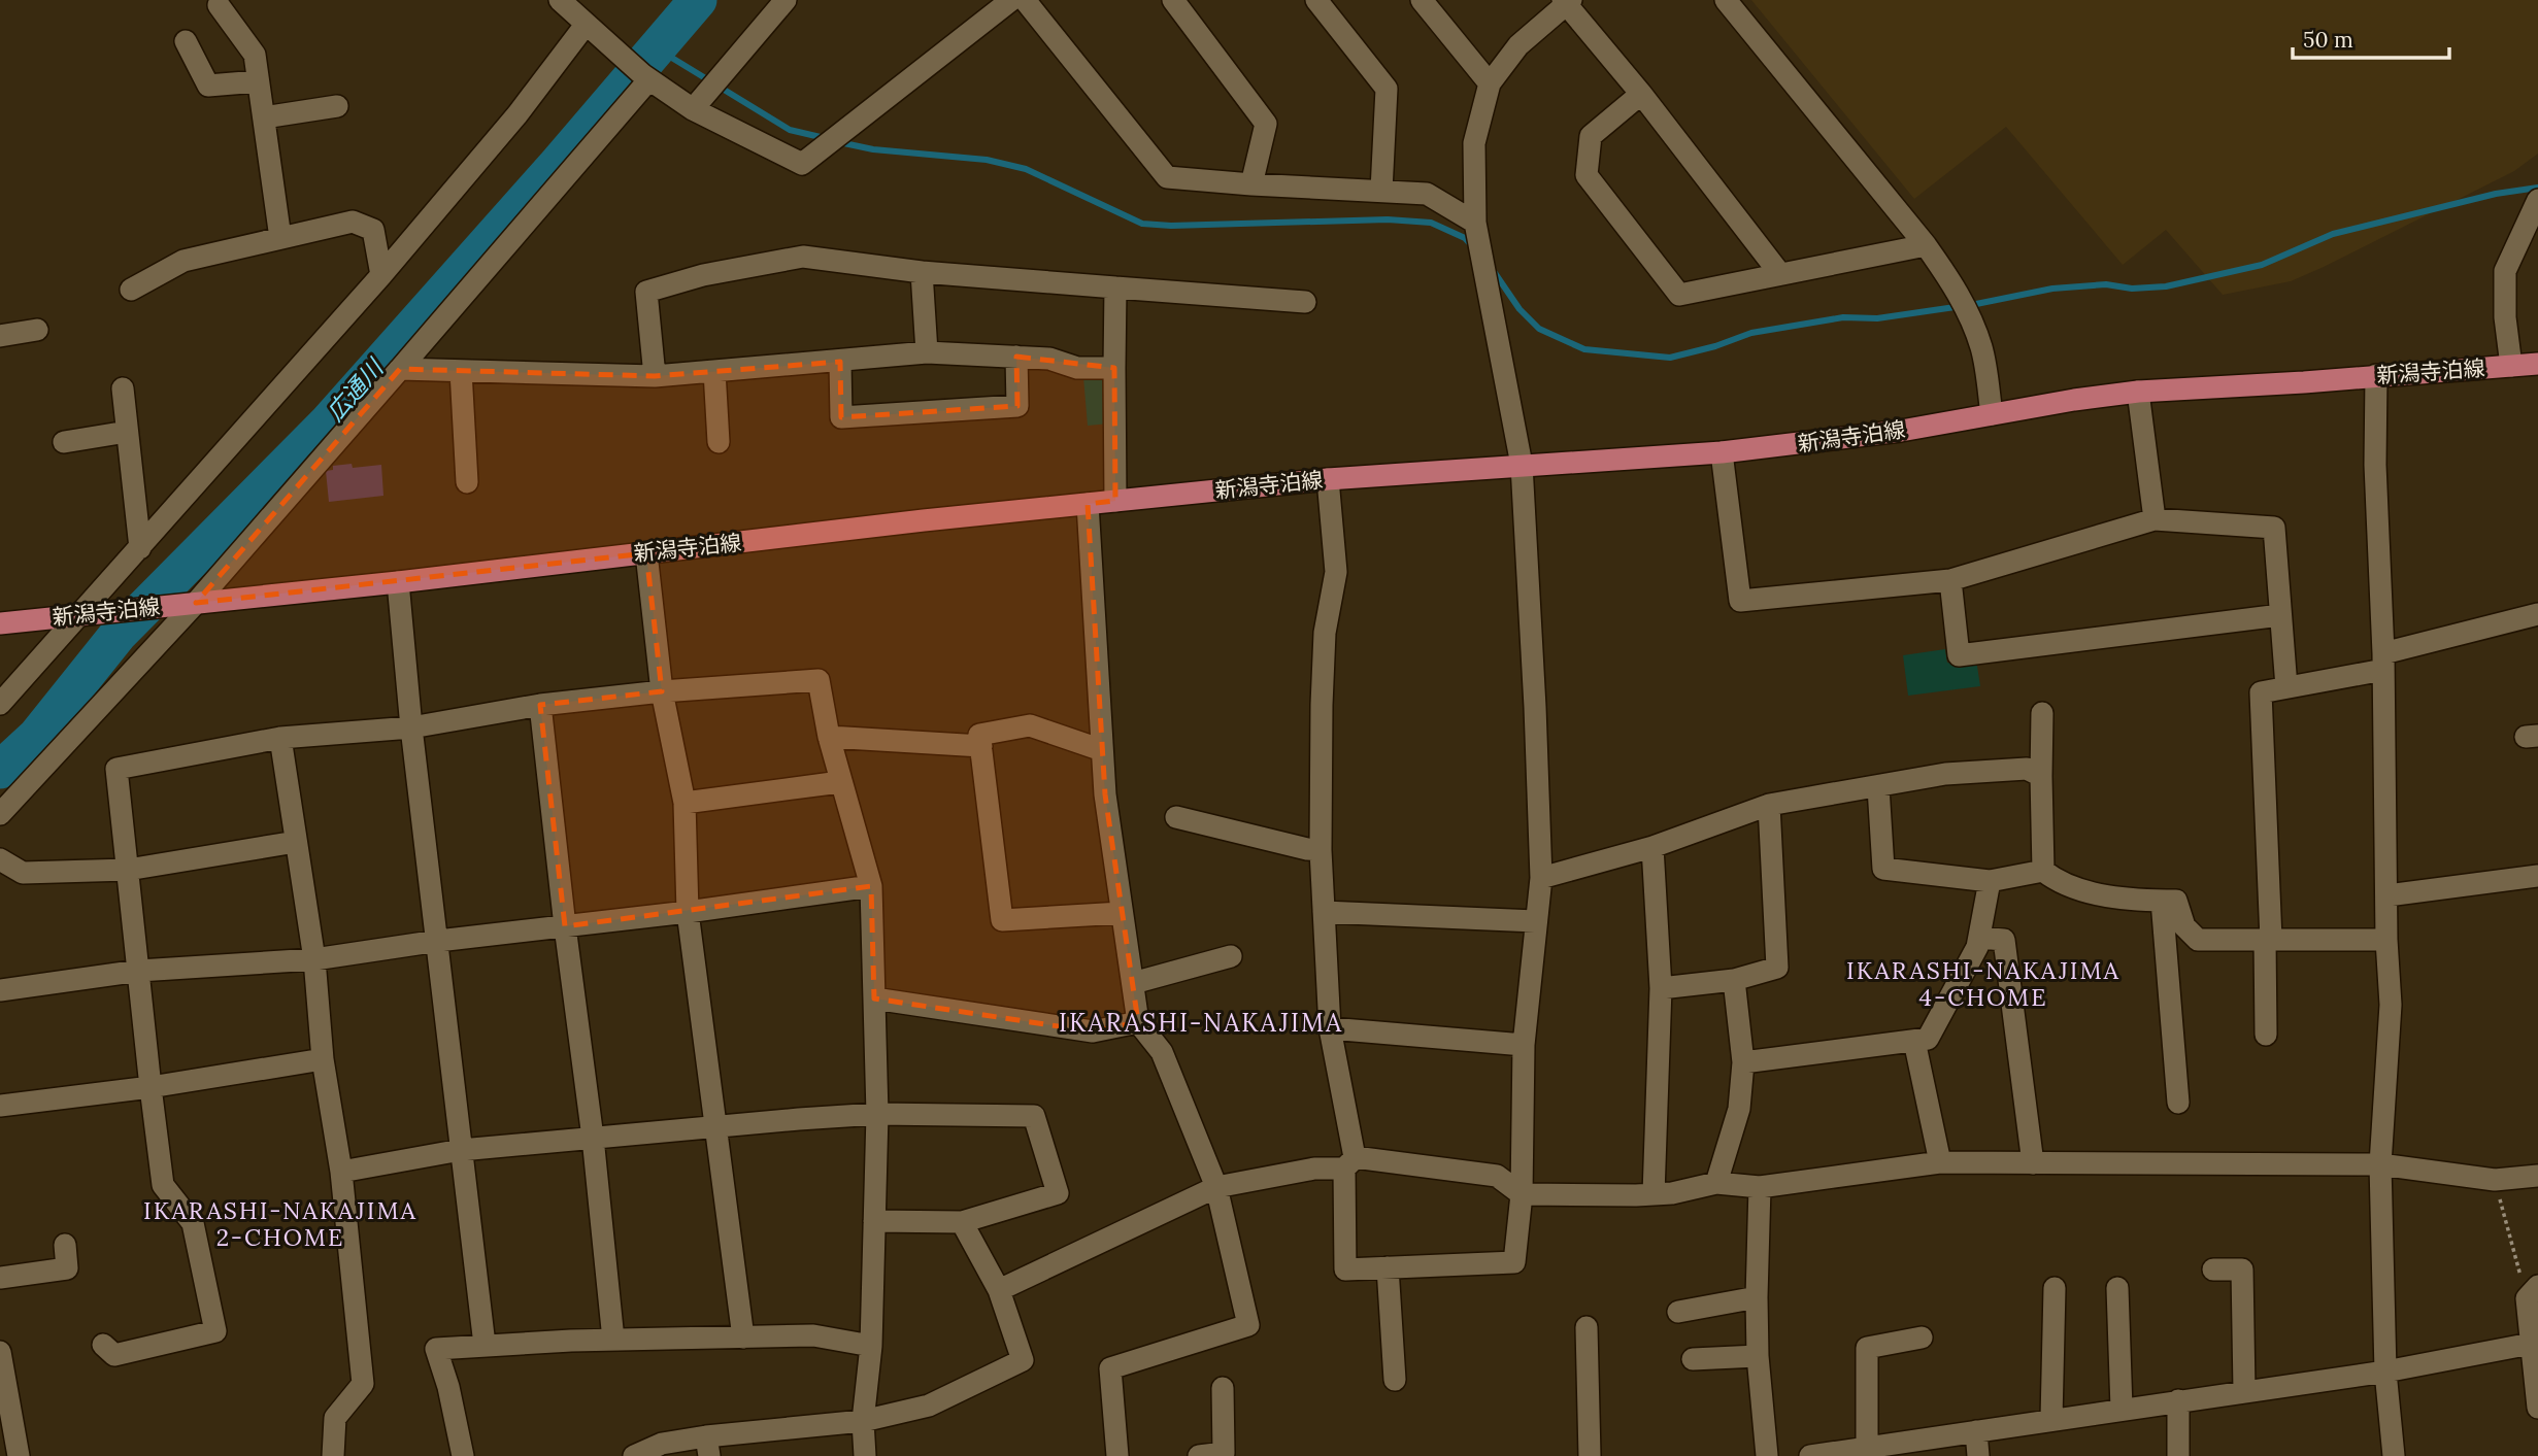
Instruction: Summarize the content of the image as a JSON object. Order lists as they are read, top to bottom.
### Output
{
  "streets": {
    "main road": ["新潟寺泊線"]
  },
  "districts": ["IKARASHI-NAKAJIMA 4-CHOME", "IKARASHI-NAKAJIMA", "IKARASHI-NAKAJIMA 2-CHOME"],
  "water": ["広通川"],
  "scale_bar": "50 m"
}
